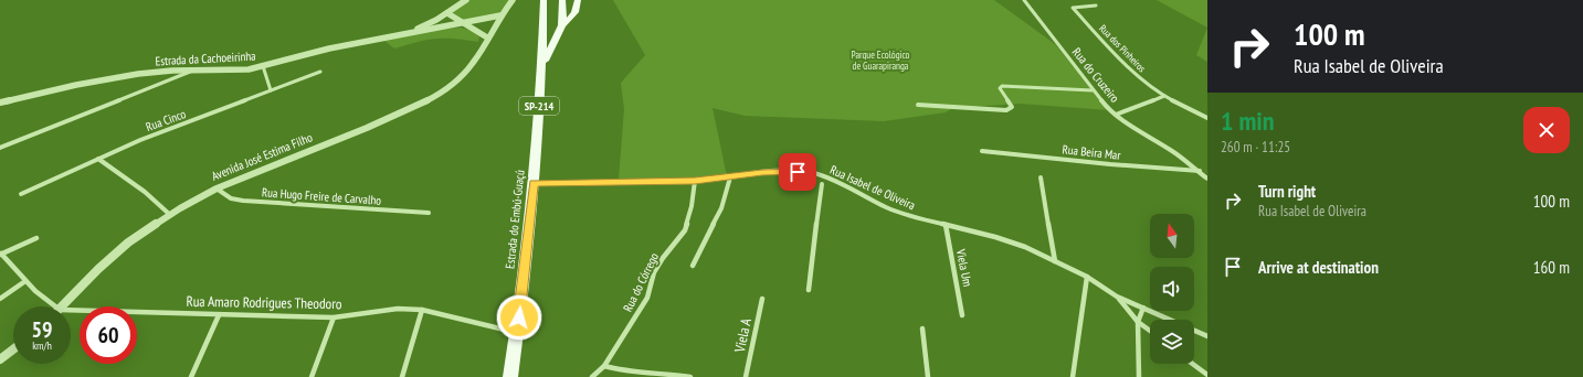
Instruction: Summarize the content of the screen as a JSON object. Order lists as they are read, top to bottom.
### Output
{
  "streets": {
    "main road": ["SP-214", "Estrada do Embú-Guaçú"],
    "street": [
      "Rua dos Pinheiros",
      "Estrada da Cachoeirinha",
      "Rua do Cruzeiro",
      "Rua Cinco",
      "Rua Beira Mar",
      "Avenida José Estima Filho",
      "Rua Isabel de Oliveira",
      "Rua Hugo Freire de Carvalho",
      "Viela Um",
      "Rua do Córrego",
      "Rua Amaro Rodrigues Theodoro",
      "Viela A"
    ]
  },
  "crossings": [
    ["Estrada da Cachoeirinha", "Avenida José Estima Filho"],
    ["Rua do Cruzeiro", "Rua Beira Mar"],
    ["Avenida José Estima Filho", "Rua Hugo Freire de Carvalho"],
    ["Rua Isabel de Oliveira", "Estrada do Embú-Guaçú"],
    ["Rua Isabel de Oliveira", "Viela Um"],
    ["Rua Isabel de Oliveira", "Rua do Córrego"],
    ["Estrada do Embú-Guaçú", "Rua Amaro Rodrigues Theodoro"]
  ],
  "parks": ["Parque Ecológico de Guarapiranga"],
  "north": "top",
  "page": {
    "turn": ["100 m", "Rua Isabel de Oliveira"],
    "heading": ["1 min", "260 m · 11:25"],
    "list": [
      {
        "name": "Turn right",
        "note": "Rua Isabel de Oliveira",
        "value": "100 m"
      },
      {
        "name": "Arrive at destination",
        "value": "160 m"
      }
    ],
    "speed": "59 km/h",
    "limit": "60"
  }
}
